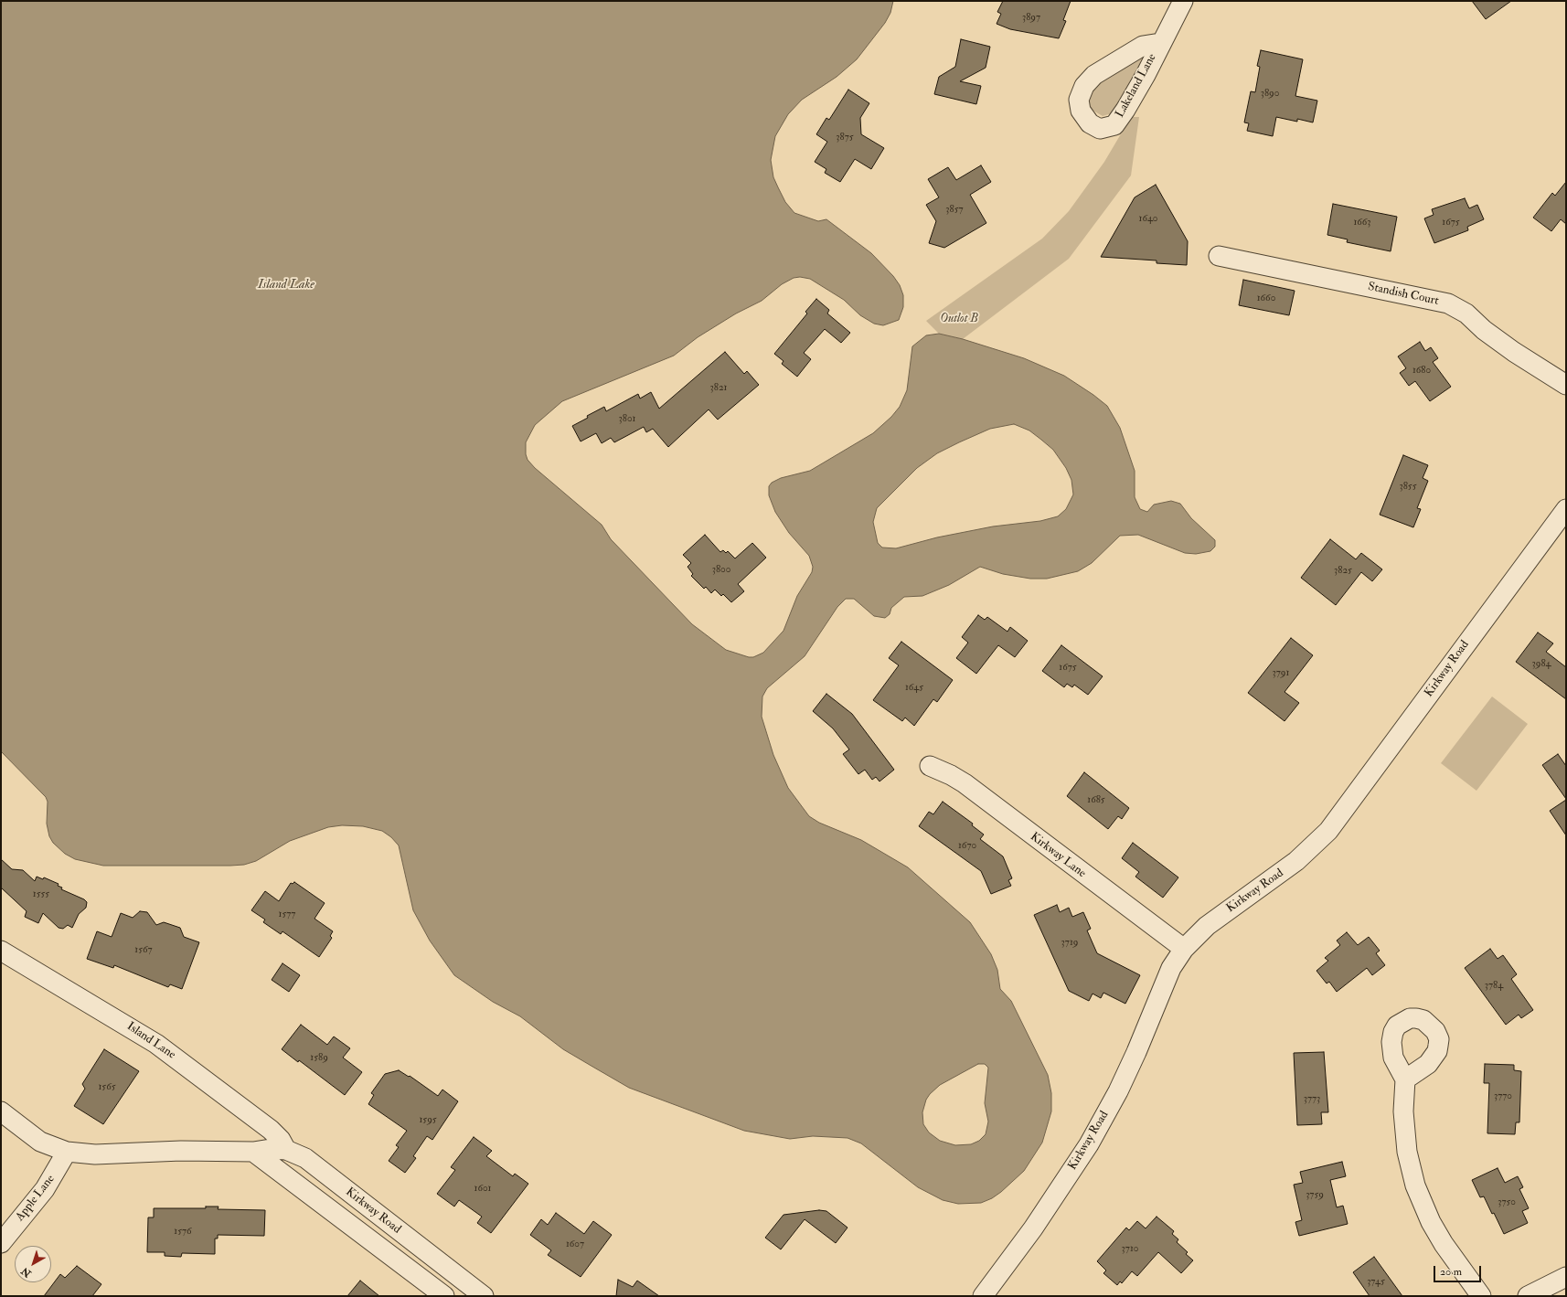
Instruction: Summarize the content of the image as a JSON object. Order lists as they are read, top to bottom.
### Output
{
  "streets": {
    "street": [
      "Lakeland Lane",
      "Standish Court",
      "Kirkway Road",
      "Kirkway Lane",
      "Island Lane",
      "Apple Lane"
    ]
  },
  "crossings": [
    ["Kirkway Road", "Kirkway Lane"],
    ["Kirkway Road", "Island Lane"],
    ["Kirkway Road", "Apple Lane"]
  ],
  "water": ["Island Lake"],
  "parks": ["Outlot B"],
  "house_numbers": [
    "3897",
    "3890",
    "3875",
    "3857",
    "1640",
    "1663",
    "1675",
    "1660",
    "1680",
    "3821",
    "3801",
    "3855",
    "3800",
    "3825",
    "3984",
    "1675",
    "3791",
    "1645",
    "1685",
    "1670",
    "1555",
    "1577",
    "3719",
    "1567",
    "3784",
    "1589",
    "1565",
    "3770",
    "3773",
    "1595",
    "1601",
    "3759",
    "3750",
    "1576",
    "1607",
    "3710",
    "3745"
  ],
  "scale_bar": "20 m",
  "north": "bottom left"
}
